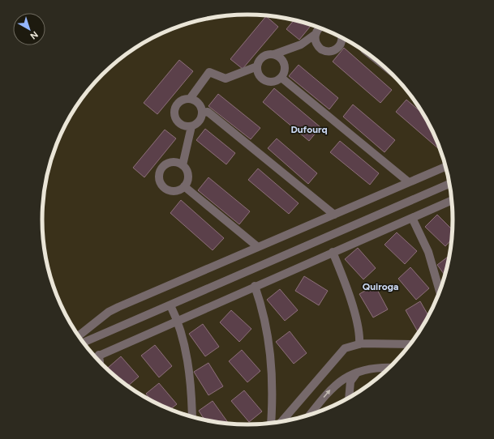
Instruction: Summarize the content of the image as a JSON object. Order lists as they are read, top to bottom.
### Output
{
  "districts": ["Dufourq", "Quiroga"],
  "north": "bottom right"
}
